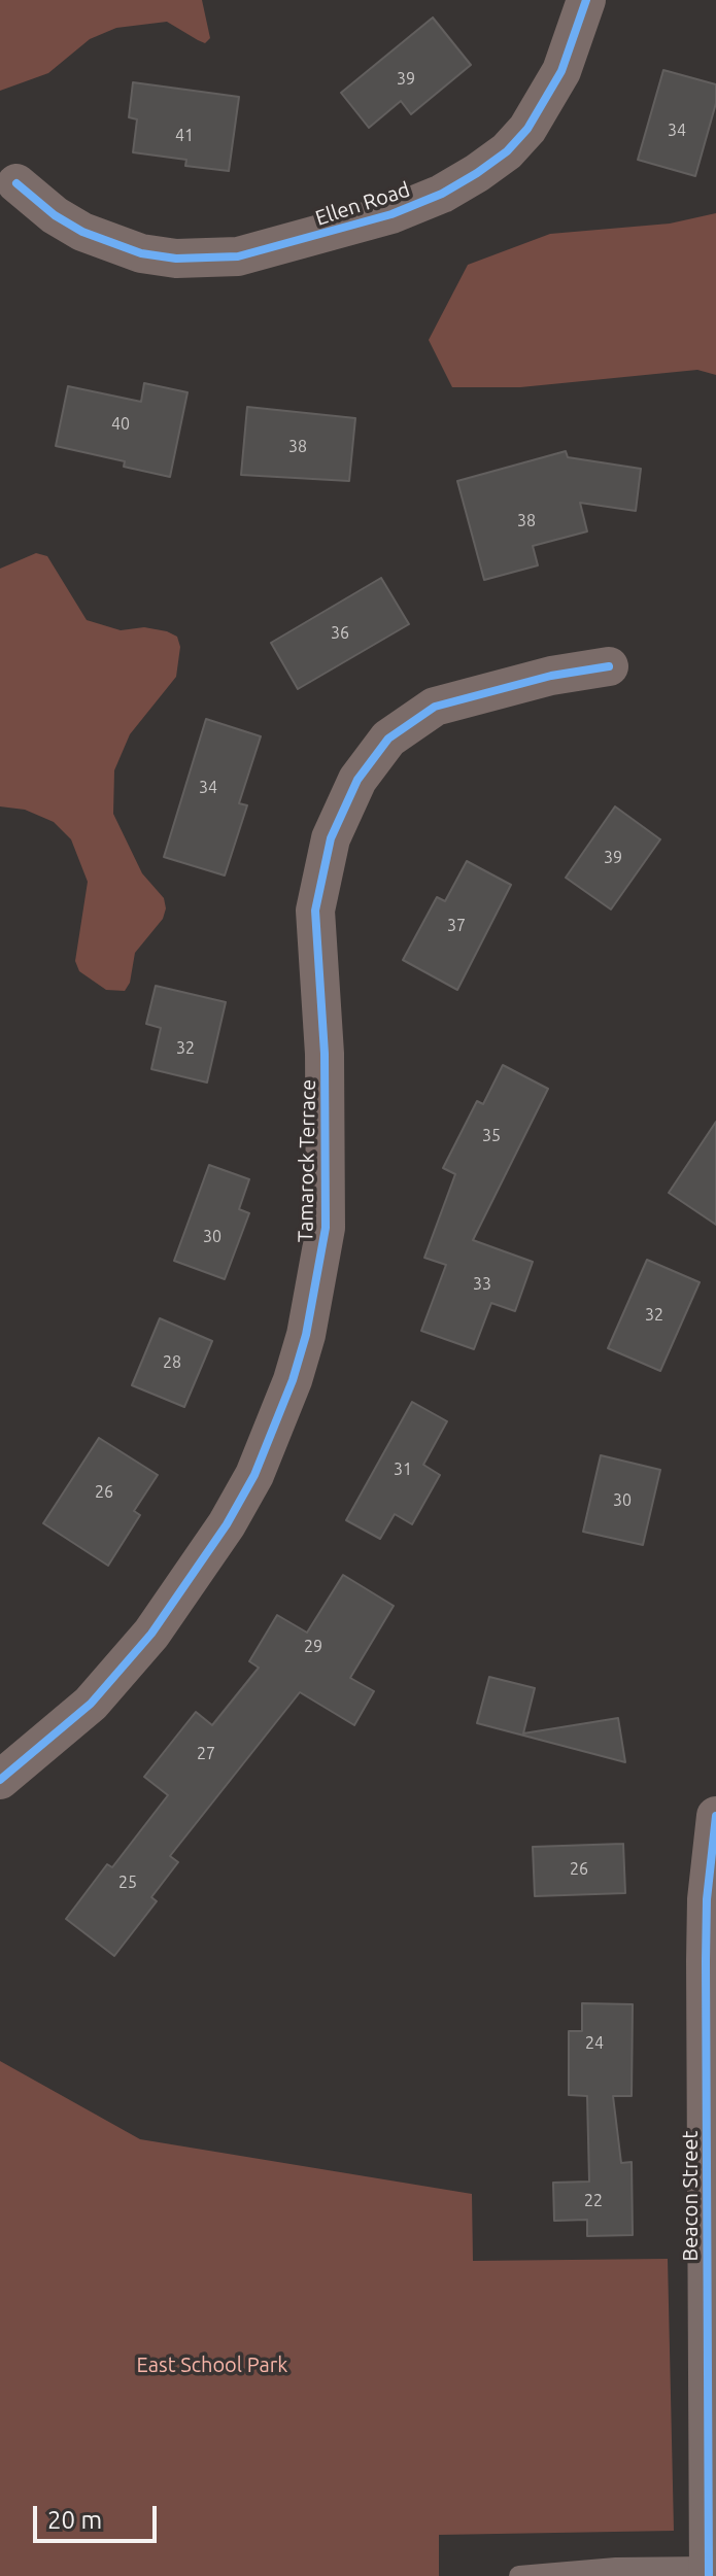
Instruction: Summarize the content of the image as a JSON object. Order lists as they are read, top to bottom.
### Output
{
  "streets": {
    "street": ["Ellen Road", "Tamarock Terrace", "Beacon Street"]
  },
  "parks": ["East School Park"],
  "house_numbers": [
    "39",
    "34",
    "41",
    "40",
    "38",
    "38",
    "36",
    "34",
    "39",
    "37",
    "32",
    "35",
    "30",
    "33",
    "32",
    "28",
    "31",
    "26",
    "30",
    "29",
    "27",
    "26",
    "25",
    "24",
    "22"
  ],
  "scale_bar": "20 m"
}
